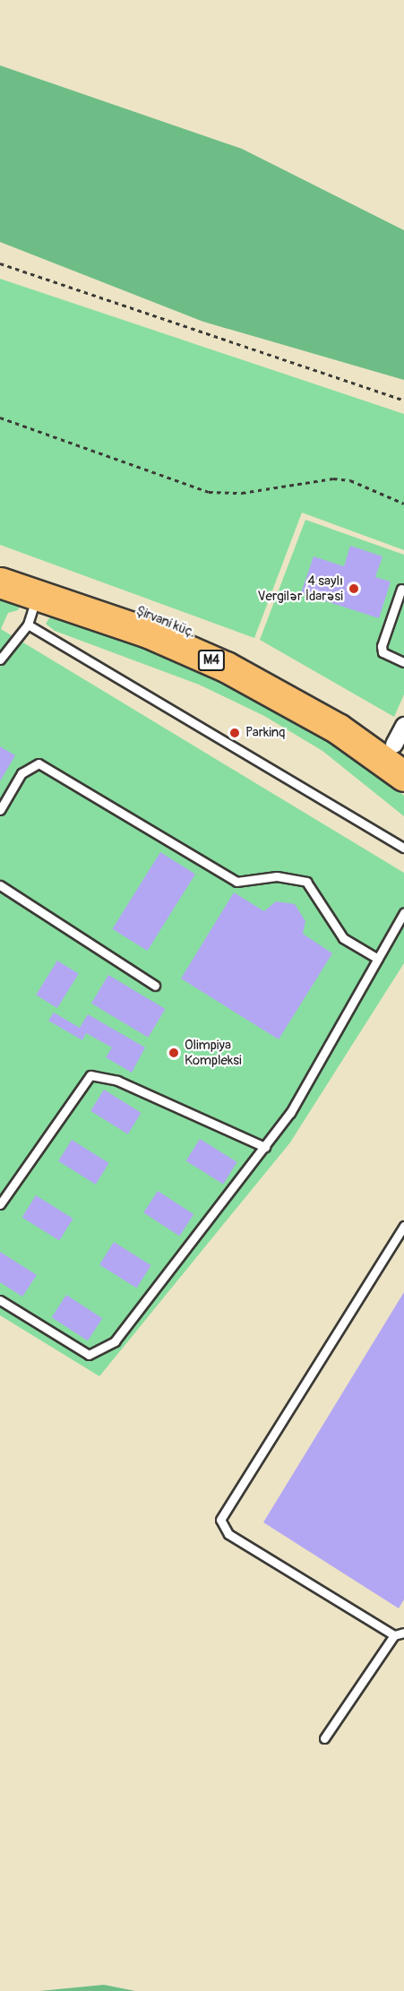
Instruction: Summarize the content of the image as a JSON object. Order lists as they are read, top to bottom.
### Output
{
  "streets": {
    "highway": ["Şirvani küç.", "M4"]
  },
  "places": ["4 saylı Vergilər İdarəsi", "Parkinq", "Olimpiya Kompleksi"]
}
